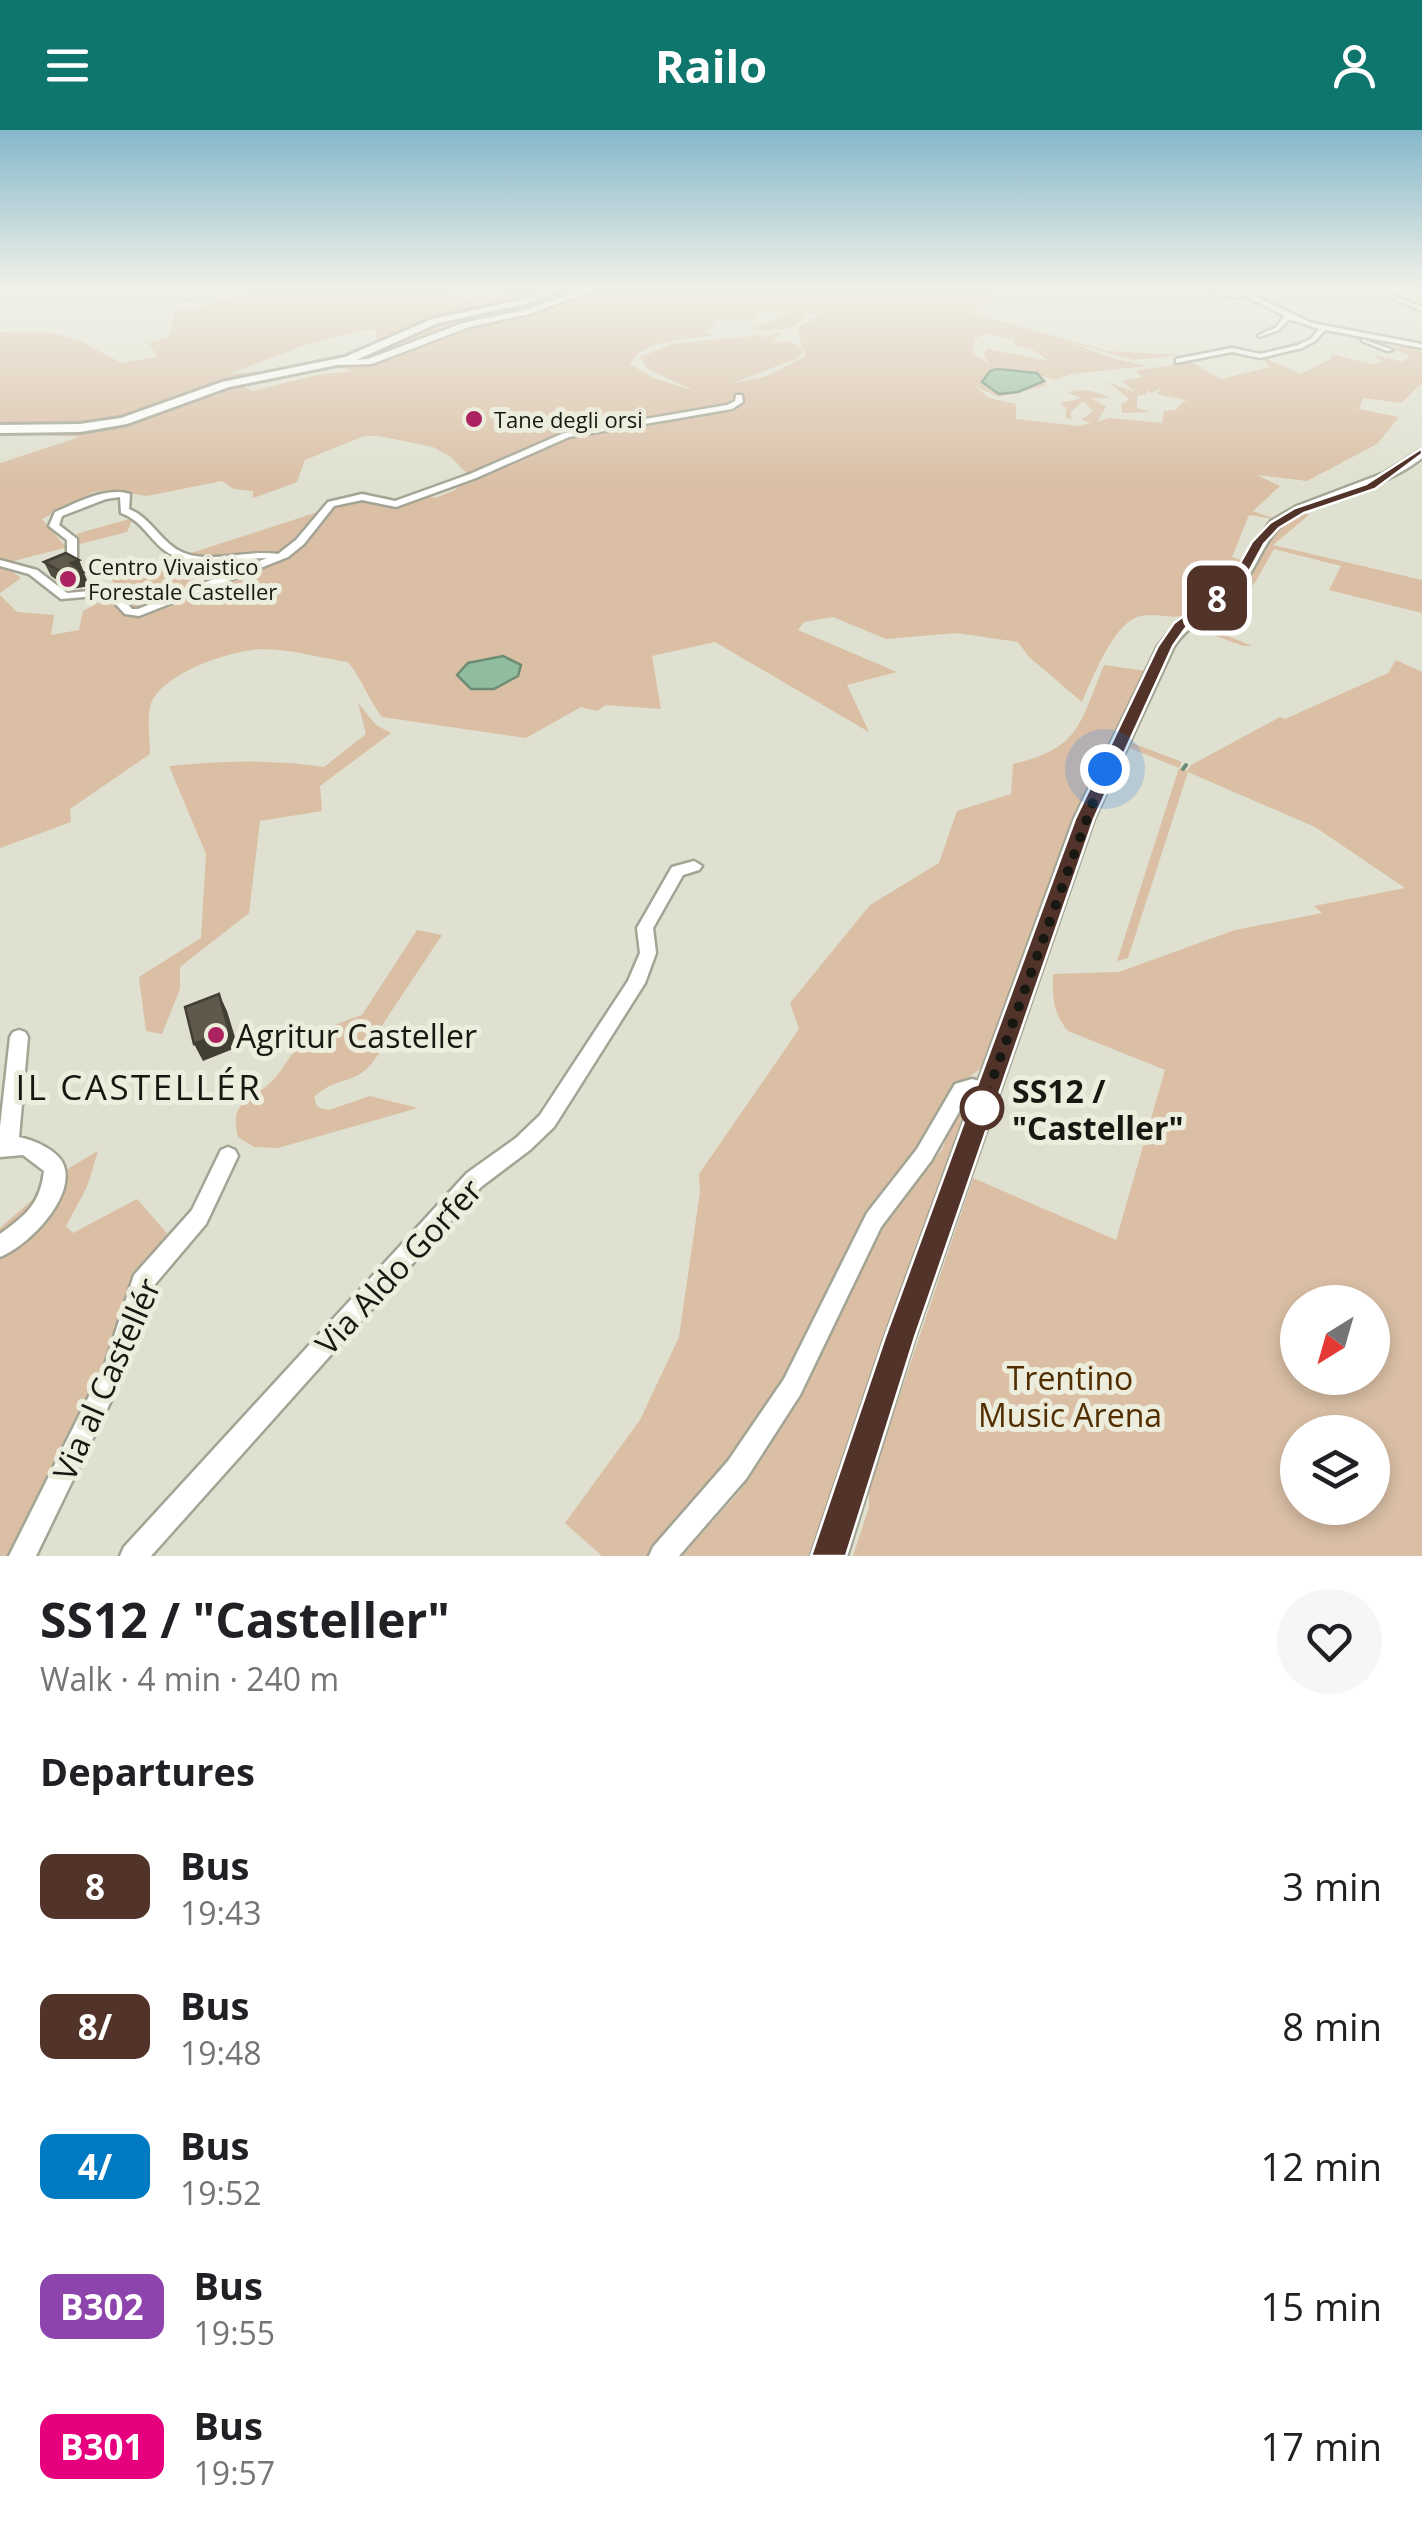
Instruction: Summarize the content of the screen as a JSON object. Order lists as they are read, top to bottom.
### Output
{
  "streets": {
    "street": ["Via Aldo Gorfer", "Via al Castellér"]
  },
  "districts": ["IL CASTELLÉR"],
  "parks": ["Trentino Music Arena"],
  "places": [
    "Tane degli orsi",
    "Centro Vivaistico Forestale Casteller",
    "Agritur Casteller",
    "SS12 / \"Casteller\""
  ],
  "lines": ["bus line 8"],
  "north": "bottom left",
  "page": {
    "header": "Railo",
    "on_map": "8",
    "heading": [
      ["SS12 / \"Casteller\"", "Walk · 4 min · 240 m"],
      "Departures"
    ],
    "list": [
      {
        "mark": "8",
        "name": "Bus",
        "note": "19:43",
        "value": "3 min"
      },
      {
        "mark": "8/",
        "name": "Bus",
        "note": "19:48",
        "value": "8 min"
      },
      {
        "mark": "4/",
        "name": "Bus",
        "note": "19:52",
        "value": "12 min"
      },
      {
        "mark": "B302",
        "name": "Bus",
        "note": "19:55",
        "value": "15 min"
      },
      {
        "mark": "B301",
        "name": "Bus",
        "note": "19:57",
        "value": "17 min"
      }
    ]
  }
}
